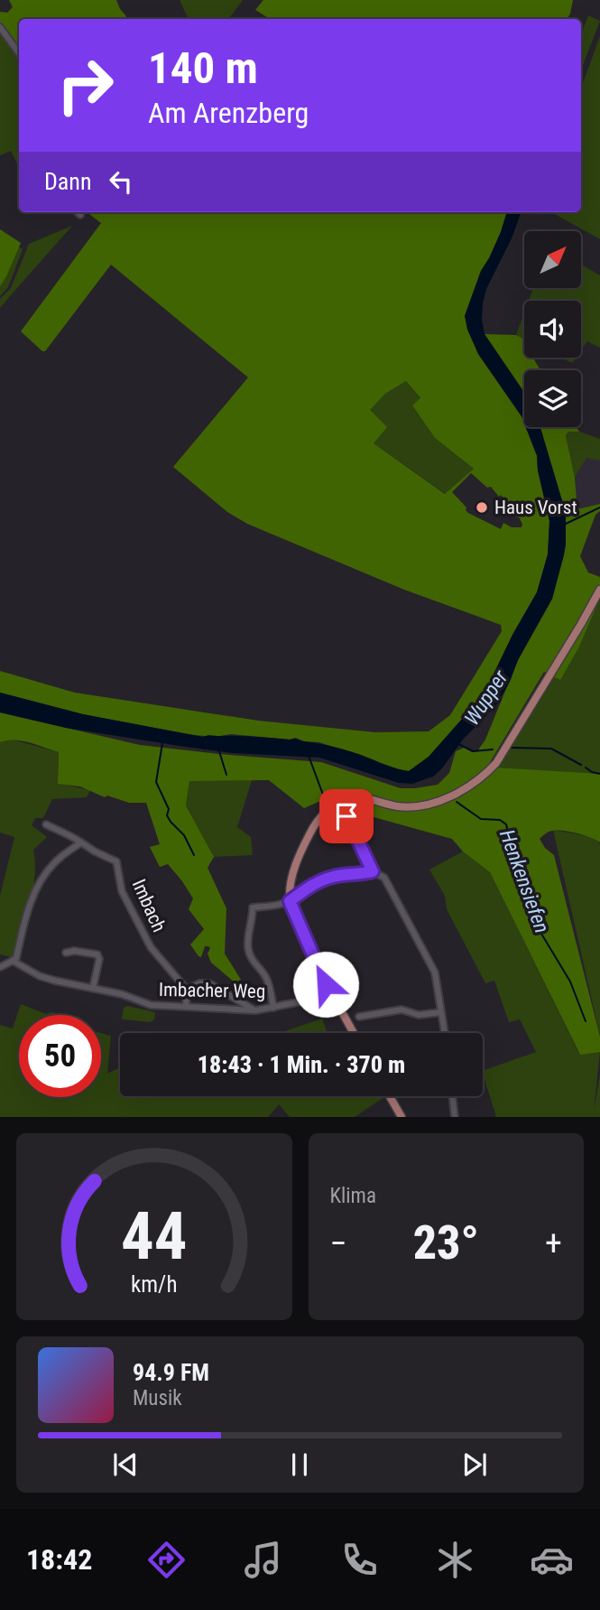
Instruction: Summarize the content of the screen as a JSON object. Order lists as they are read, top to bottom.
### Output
{
  "streets": {
    "street": ["Imbach", "Imbacher Weg"]
  },
  "water": ["Wupper", "Henkensiefen"],
  "places": ["Haus Vorst"],
  "north": "top right",
  "page": {
    "turn": ["140 m", "Am Arenzberg"],
    "then": "Dann",
    "limit": "50",
    "trip": "18:43 · 1 Min. · 370 m",
    "tile": "Klima",
    "heat": ["−", "23°", "+"],
    "song": ["94.9 FM", "Musik"],
    "tabs": "18:42",
    "gauge": ["44", "km/h"]
  }
}
